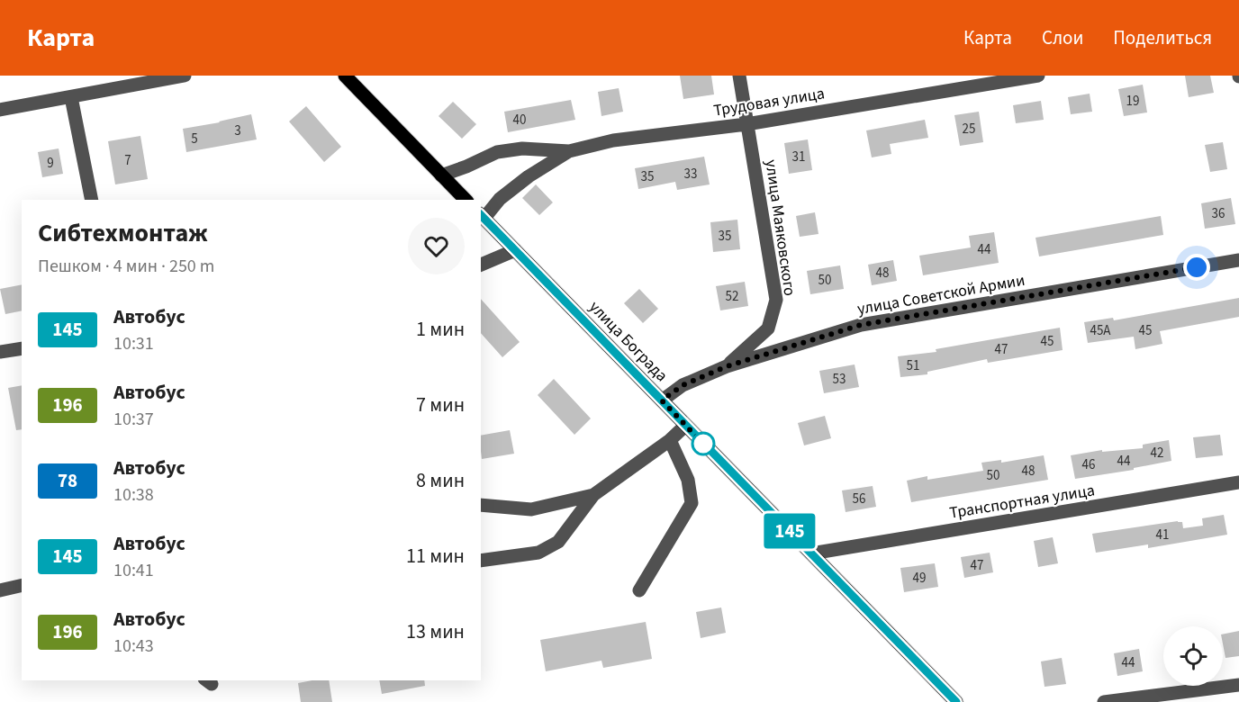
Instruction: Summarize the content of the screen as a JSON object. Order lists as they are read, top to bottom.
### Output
{
  "streets": {
    "main road": ["улица Бограда"],
    "street": [
      "Трудовая улица",
      "улица Маяковского",
      "улица Советской Армии",
      "Транспортная улица"
    ]
  },
  "crossings": [
    ["Трудовая улица", "улица Маяковского"],
    ["Трудовая улица", "улица Бограда"],
    ["улица Маяковского", "улица Советской Армии"],
    ["улица Советской Армии", "улица Бограда"],
    ["улица Бограда", "Транспортная улица"]
  ],
  "lines": ["bus line 145"],
  "house_numbers": [
    "19",
    "40",
    "25",
    "3",
    "5",
    "31",
    "7",
    "9",
    "33",
    "35",
    "36",
    "35",
    "44",
    "48",
    "50",
    "52",
    "45А",
    "45",
    "45",
    "47",
    "51",
    "53",
    "42",
    "44",
    "46",
    "48",
    "50",
    "56",
    "41",
    "47",
    "49",
    "44"
  ],
  "page": {
    "header": "Карта",
    "nav": ["Карта", "Слои", "Поделиться"],
    "on_map": "145",
    "heading": ["Сибтехмонтаж", "Пешком · 4 мин · 250 m"],
    "list": [
      {
        "mark": "145",
        "name": "Автобус",
        "note": "10:31",
        "value": "1 мин"
      },
      {
        "mark": "196",
        "name": "Автобус",
        "note": "10:37",
        "value": "7 мин"
      },
      {
        "mark": "78",
        "name": "Автобус",
        "note": "10:38",
        "value": "8 мин"
      },
      {
        "mark": "145",
        "name": "Автобус",
        "note": "10:41",
        "value": "11 мин"
      },
      {
        "mark": "196",
        "name": "Автобус",
        "note": "10:43",
        "value": "13 мин"
      }
    ]
  }
}
